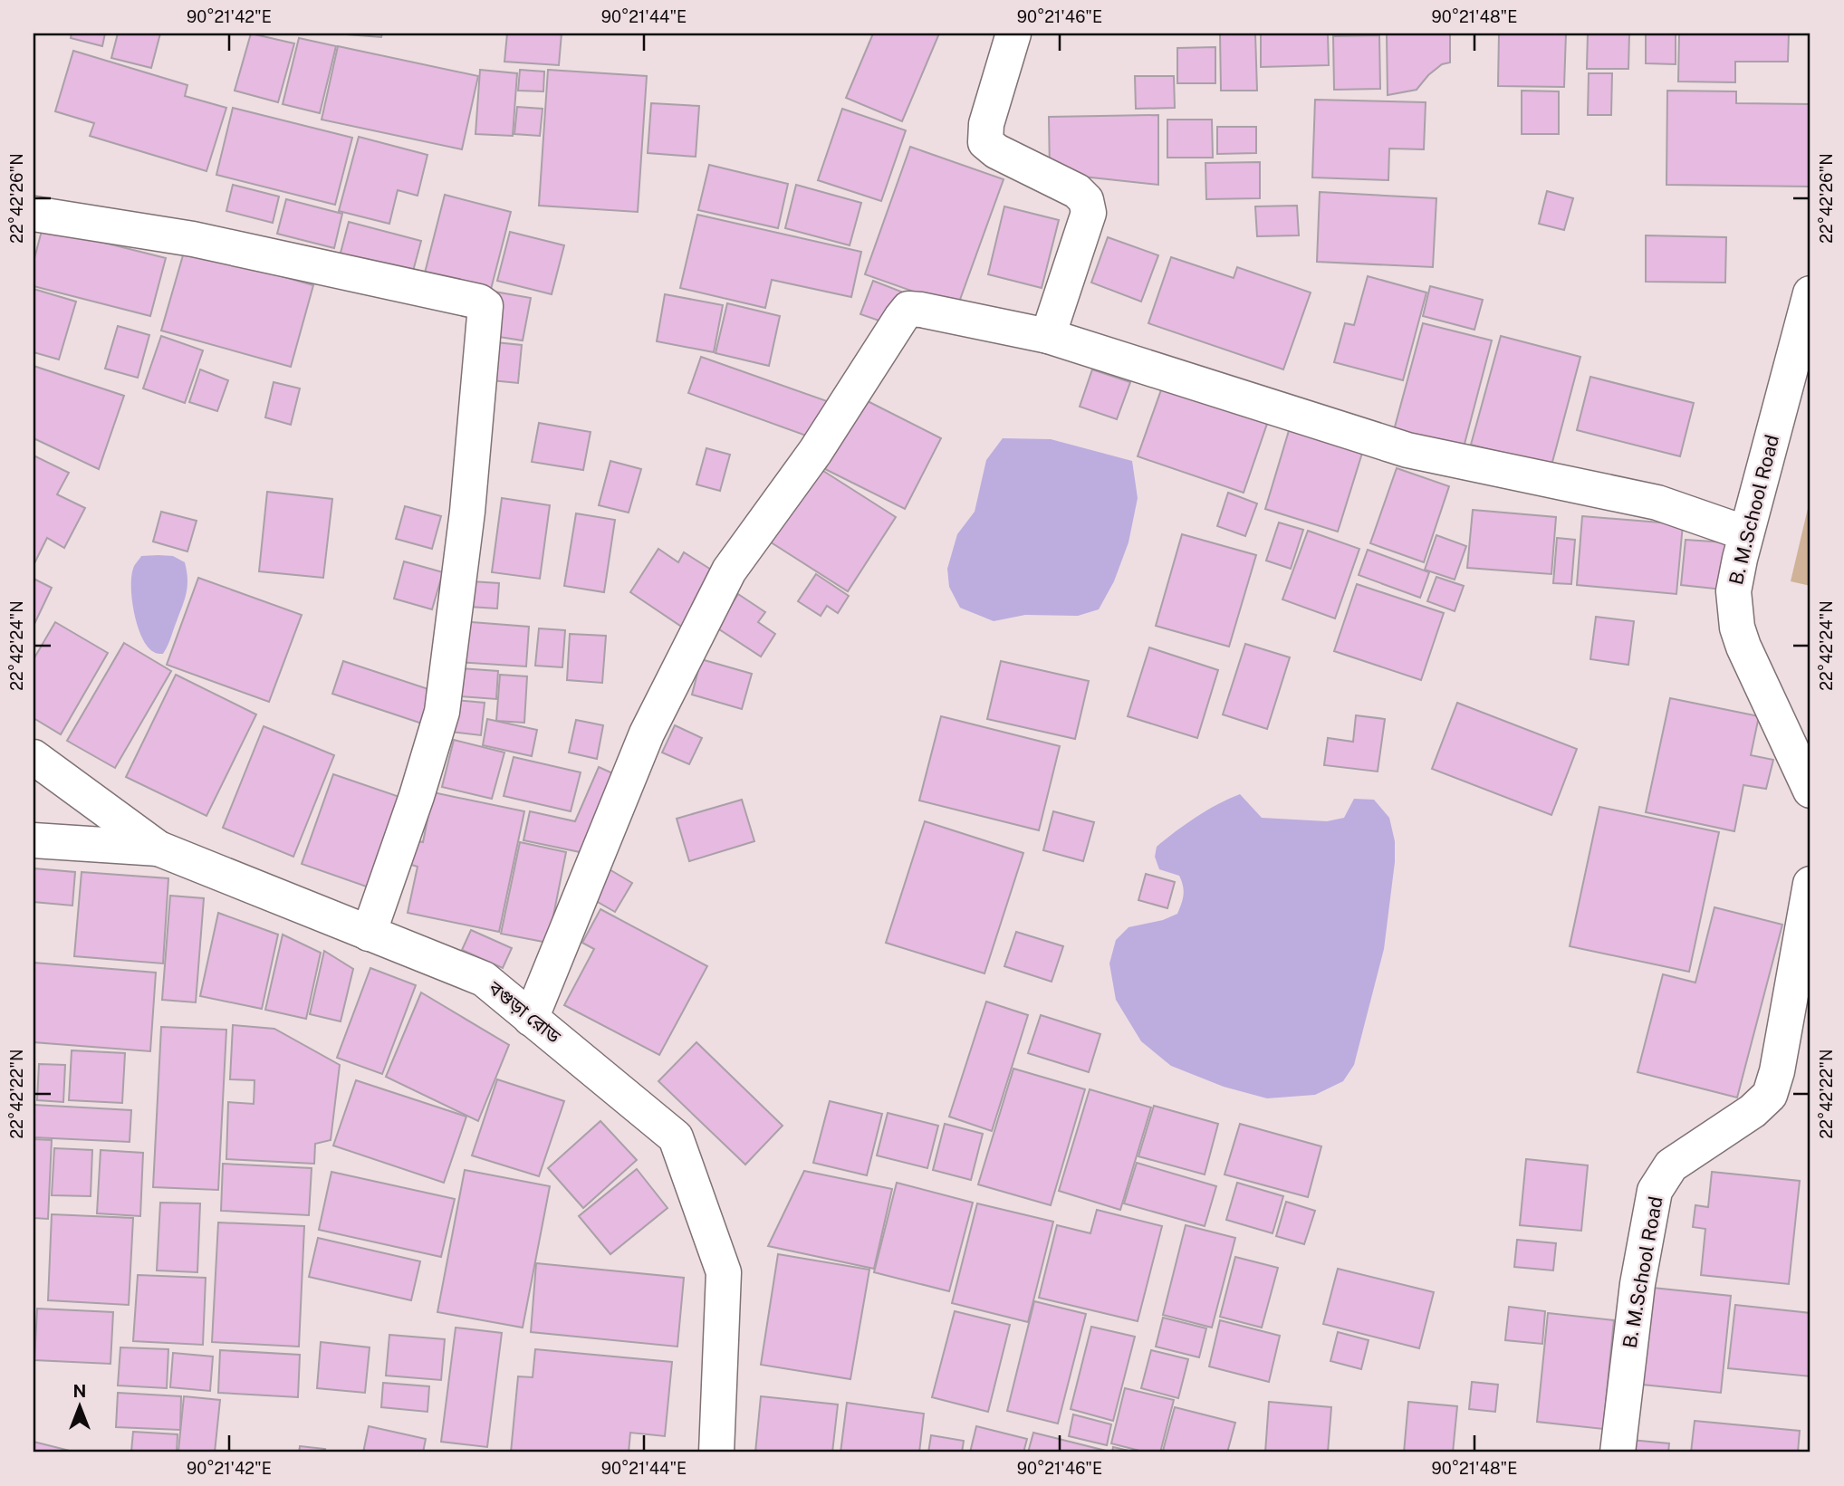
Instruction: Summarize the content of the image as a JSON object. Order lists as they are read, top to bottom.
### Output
{
  "streets": {
    "street": ["B. M.School Road", "বগুড়া রোড"]
  },
  "north": "top",
  "coordinates": [
    "90°21'42\"E",
    "90°21'44\"E",
    "90°21'46\"E",
    "90°21'48\"E",
    "22°42'26\"N",
    "22°42'24\"N",
    "22°42'22\"N"
  ]
}
